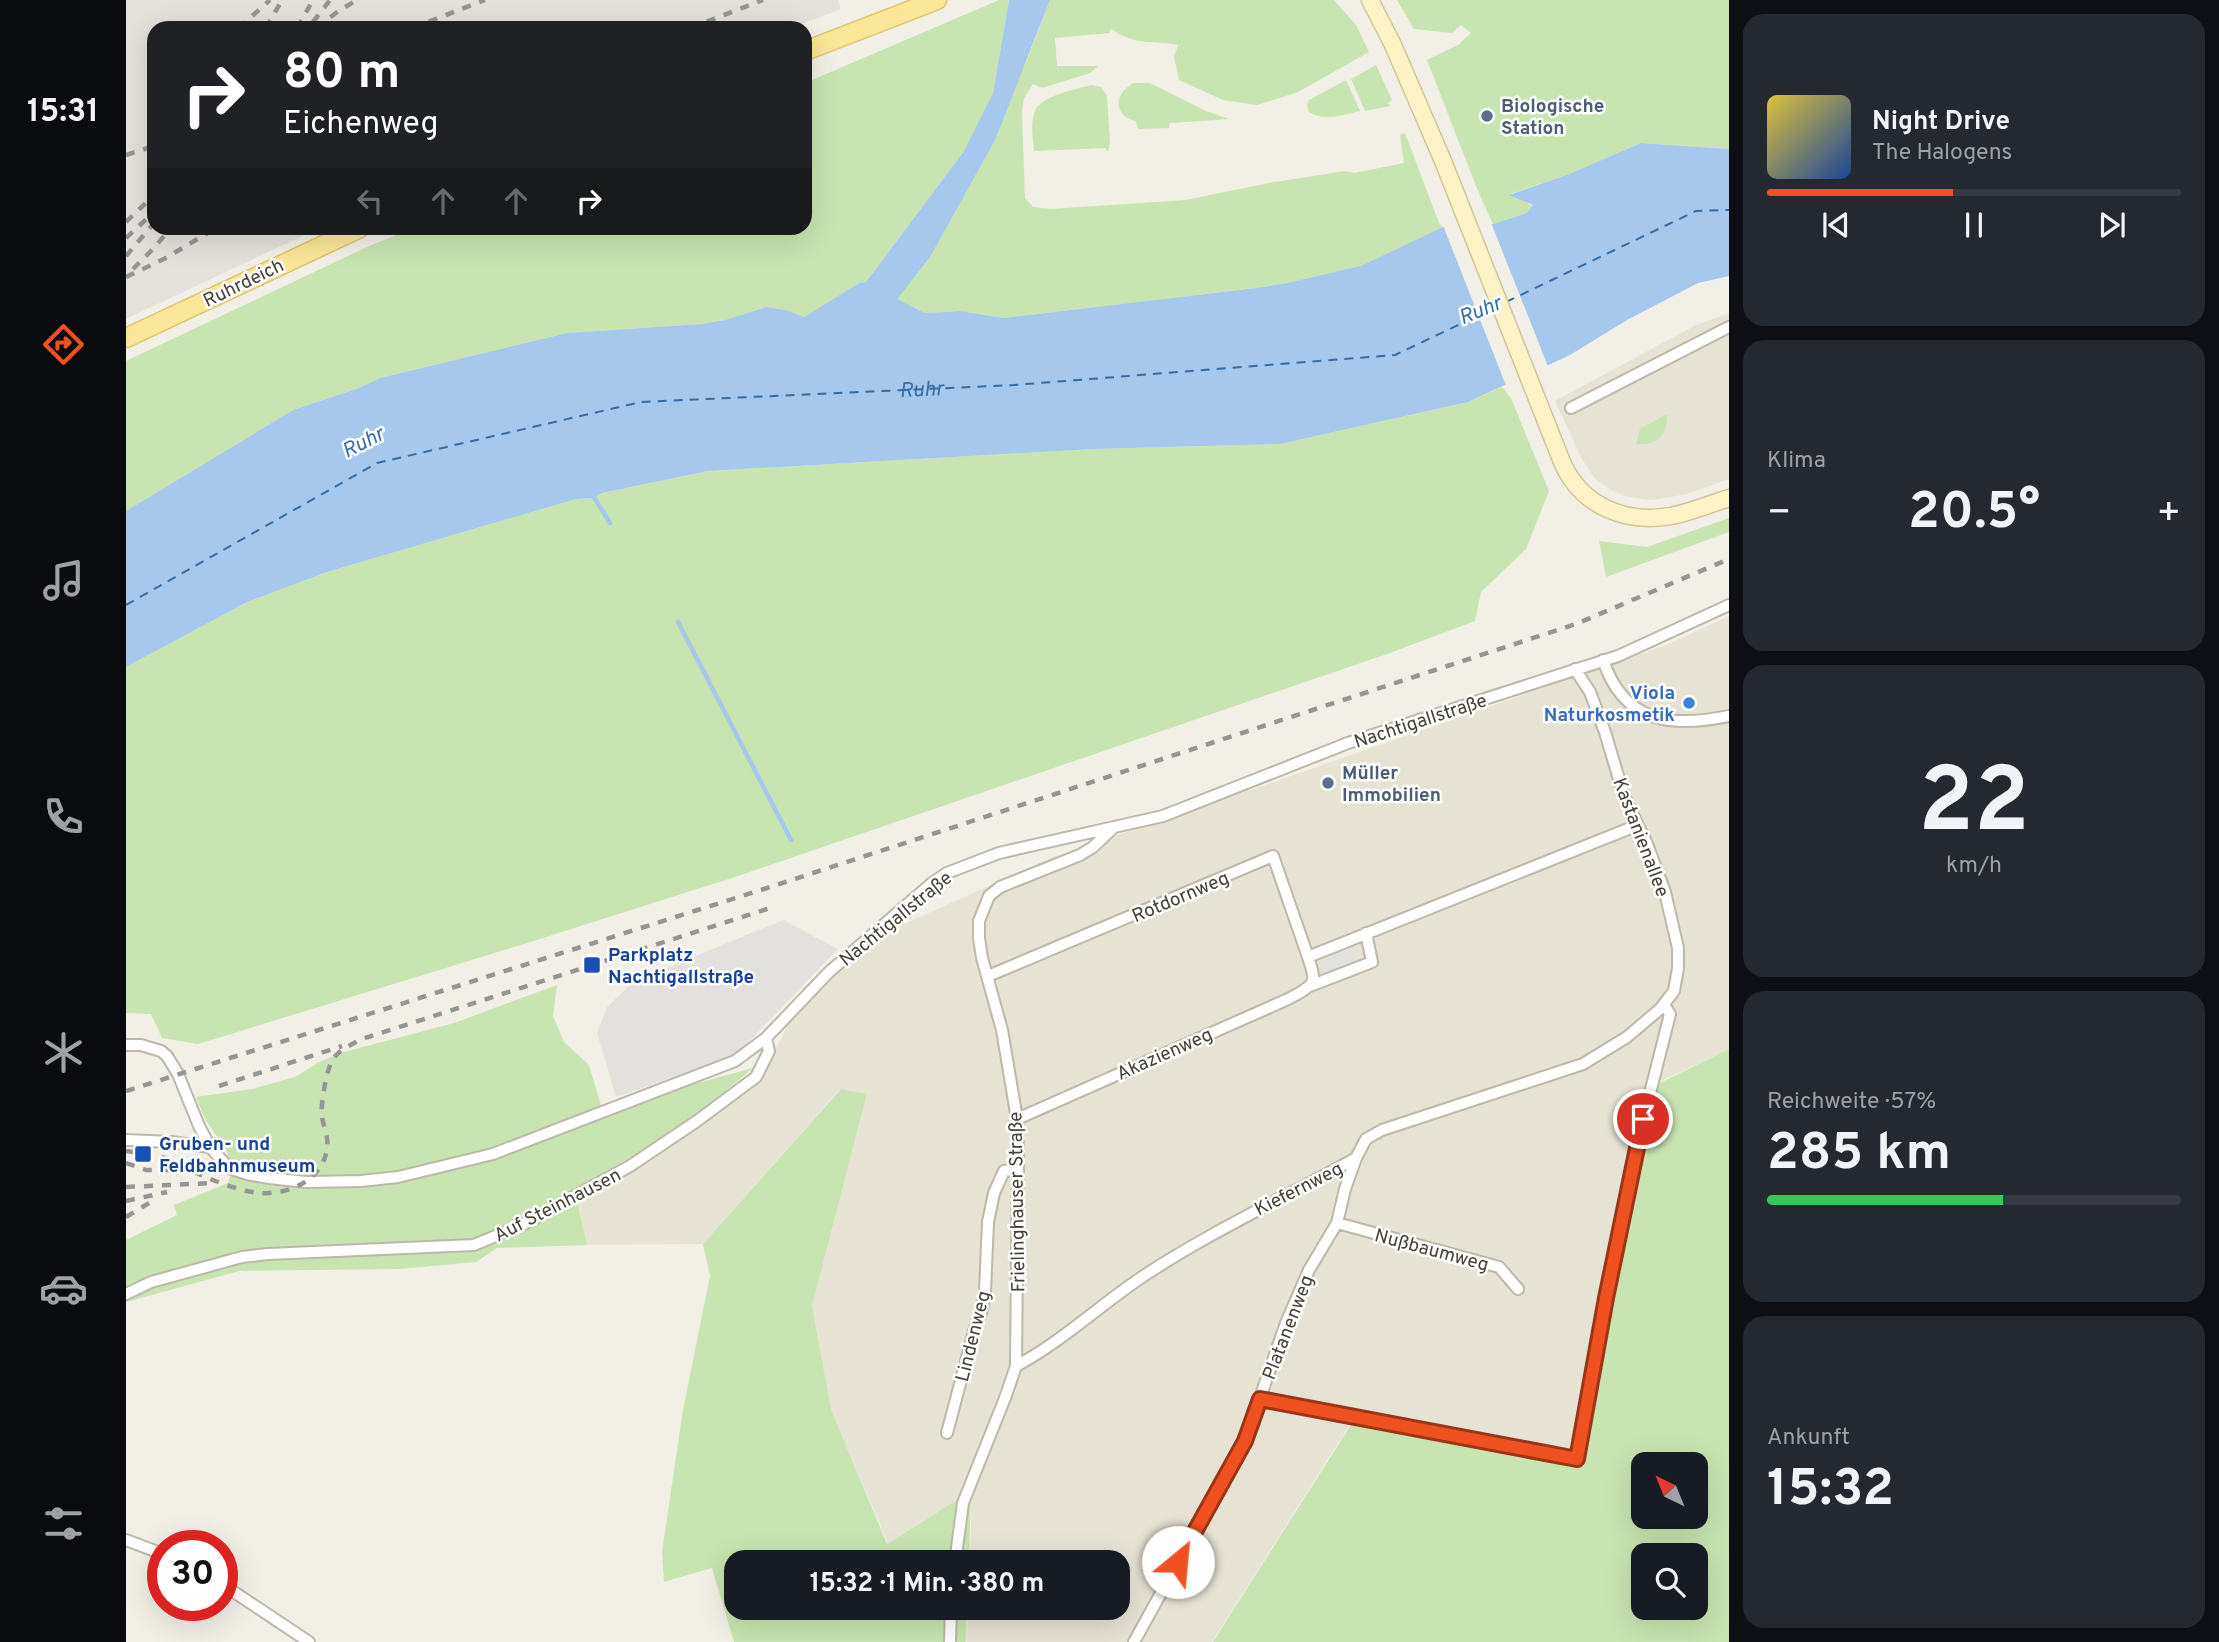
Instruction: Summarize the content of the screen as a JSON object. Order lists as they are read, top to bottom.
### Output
{
  "streets": {
    "main road": ["Ruhrdeich"],
    "street": [
      "Nachtigallstraße",
      "Kastanienallee",
      "Rotdornweg",
      "Akazienweg",
      "Kiefernweg",
      "Frielinghauser Straße",
      "Auf Steinhausen",
      "Nußbaumweg",
      "Platanenweg",
      "Lindenweg"
    ]
  },
  "crossings": [
    ["Nachtigallstraße", "Kastanienallee"],
    ["Nachtigallstraße", "Frielinghauser Straße"],
    ["Nachtigallstraße", "Auf Steinhausen"],
    ["Kastanienallee", "Kiefernweg"],
    ["Kastanienallee", "Platanenweg"],
    ["Rotdornweg", "Frielinghauser Straße"],
    ["Akazienweg", "Frielinghauser Straße"],
    ["Kiefernweg", "Frielinghauser Straße"],
    ["Kiefernweg", "Platanenweg"],
    ["Frielinghauser Straße", "Lindenweg"],
    ["Nußbaumweg", "Platanenweg"]
  ],
  "water": ["Ruhr"],
  "places": {
    "other": ["Biologische Station", "Viola Naturkosmetik", "Müller Immobilien"],
    "transit": ["Parkplatz Nachtigallstraße", "Gruben- und Feldbahnmuseum"]
  },
  "north": "top left",
  "page": {
    "tabs": "15:31",
    "turn": ["80 m", "Eichenweg"],
    "song": ["Night Drive", "The Halogens"],
    "tile": [
      "Klima",
      ["22", "km/h"],
      ["Reichweite · 57%", "285 km"],
      ["Ankunft", "15:32"]
    ],
    "heat": ["−", "20.5°", "+"],
    "limit": "30",
    "trip": "15:32 · 1 Min. · 380 m"
  }
}
